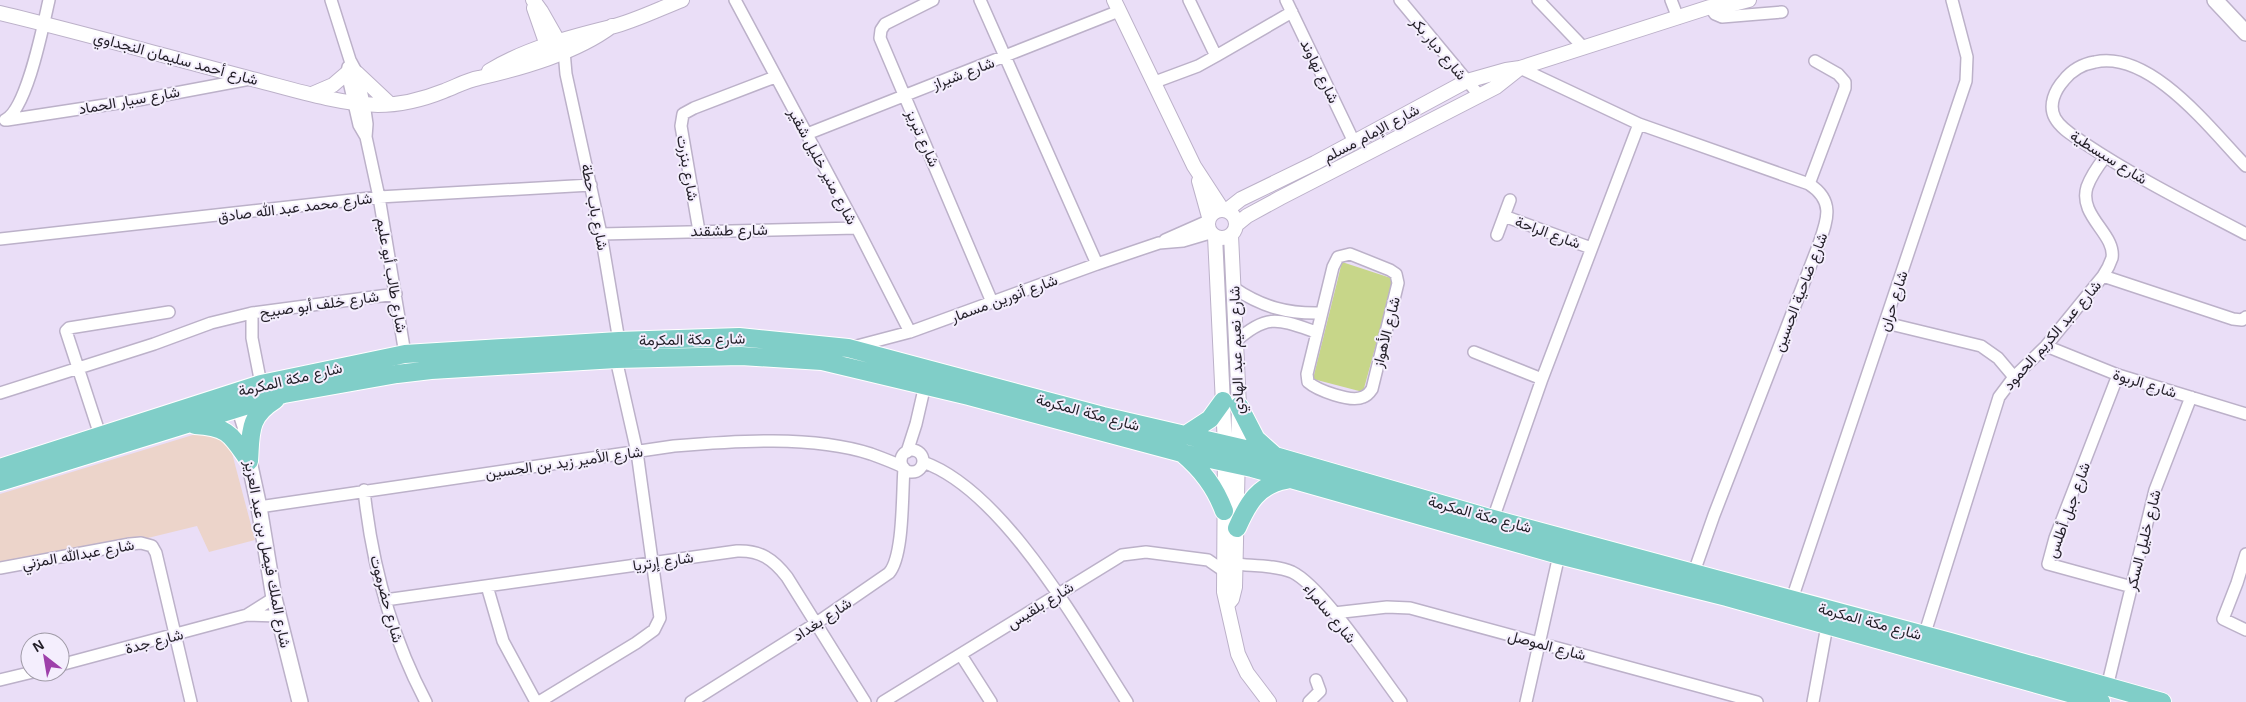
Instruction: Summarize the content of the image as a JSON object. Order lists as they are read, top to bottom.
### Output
{
  "streets": {
    "main road": ["شارع مكة المكرمة", "شارع الملك فيصل بن عبد العزيز"],
    "street": [
      "شارع ديار بكر",
      "شارع أحمد سليمان النجداوي",
      "شارع نهاوند",
      "شارع شيراز",
      "شارع سيار الحماد",
      "شارع الإمام مسلم",
      "شارع تبريز",
      "شارع سبسطية",
      "شارع منير خليل شقير",
      "شارع بنزرت",
      "شارع محمد عبد الله صادق",
      "شارع باب حطة",
      "شارع طشقند",
      "شارع الراحة",
      "شارع طالب أبو عليم",
      "شارع ضاحية الحسين",
      "شارع أنورين مسمار",
      "شارع حران",
      "شارع خلف أبو صبيح",
      "شارع الأهواز",
      "شارع عبد الكريم الحمود",
      "شارع نعيم عبد الهادي",
      "شارع الربوة",
      "شارع الأمير زيد بن الحسين",
      "شارع جبل أطلس",
      "شارع خليل السكر",
      "شارع عبدالله المزني",
      "شارع إرتريا",
      "شارع حضرموت",
      "شارع بلقيس",
      "شارع سامراء",
      "شارع بغداد",
      "شارع جدة",
      "شارع الموصل"
    ]
  },
  "crossings": [
    ["شارع ديار بكر", "شارع الإمام مسلم"],
    ["شارع أحمد سليمان النجداوي", "شارع سيار الحماد"],
    ["شارع أحمد سليمان النجداوي", "شارع باب حطة"],
    ["شارع أحمد سليمان النجداوي", "شارع طالب أبو عليم"],
    ["شارع نهاوند", "شارع الإمام مسلم"],
    ["شارع شيراز", "شارع تبريز"],
    ["شارع شيراز", "شارع منير خليل شقير"],
    ["شارع شيراز", "شارع نعيم عبد الهادي"],
    ["شارع الإمام مسلم", "شارع ضاحية الحسين"],
    ["شارع الإمام مسلم", "شارع أنورين مسمار"],
    ["شارع الإمام مسلم", "شارع نعيم عبد الهادي"],
    ["شارع تبريز", "شارع أنورين مسمار"],
    ["شارع سبسطية", "شارع عبد الكريم الحمود"],
    ["شارع منير خليل شقير", "شارع بنزرت"],
    ["شارع منير خليل شقير", "شارع طشقند"],
    ["شارع منير خليل شقير", "شارع أنورين مسمار"],
    ["شارع بنزرت", "شارع طشقند"],
    ["شارع محمد عبد الله صادق", "شارع باب حطة"],
    ["شارع محمد عبد الله صادق", "شارع طالب أبو عليم"],
    ["شارع باب حطة", "شارع طشقند"],
    ["شارع باب حطة", "شارع مكة المكرمة"],
    ["شارع طالب أبو عليم", "شارع خلف أبو صبيح"],
    ["شارع طالب أبو عليم", "شارع مكة المكرمة"],
    ["شارع ضاحية الحسين", "شارع مكة المكرمة"],
    ["شارع أنورين مسمار", "شارع مكة المكرمة"],
    ["شارع أنورين مسمار", "شارع نعيم عبد الهادي"],
    ["شارع حران", "شارع مكة المكرمة"],
    ["شارع خلف أبو صبيح", "شارع مكة المكرمة"],
    ["شارع عبد الكريم الحمود", "شارع مكة المكرمة"],
    ["شارع عبد الكريم الحمود", "شارع الربوة"],
    ["شارع مكة المكرمة", "شارع نعيم عبد الهادي"],
    ["شارع مكة المكرمة", "شارع خليل السكر"],
    ["شارع مكة المكرمة", "شارع الملك فيصل بن عبد العزيز"],
    ["شارع الربوة", "شارع جبل أطلس"],
    ["شارع الربوة", "شارع خليل السكر"],
    ["شارع الأمير زيد بن الحسين", "شارع الملك فيصل بن عبد العزيز"],
    ["شارع الأمير زيد بن الحسين", "شارع حضرموت"],
    ["شارع الأمير زيد بن الحسين", "شارع بغداد"],
    ["شارع جبل أطلس", "شارع خليل السكر"],
    ["شارع عبدالله المزني", "شارع جدة"],
    ["شارع الملك فيصل بن عبد العزيز", "شارع جدة"],
    ["شارع إرتريا", "شارع حضرموت"],
    ["شارع إرتريا", "شارع بغداد"],
    ["شارع بلقيس", "شارع سامراء"],
    ["شارع سامراء", "شارع الموصل"]
  ],
  "north": "top left"
}
